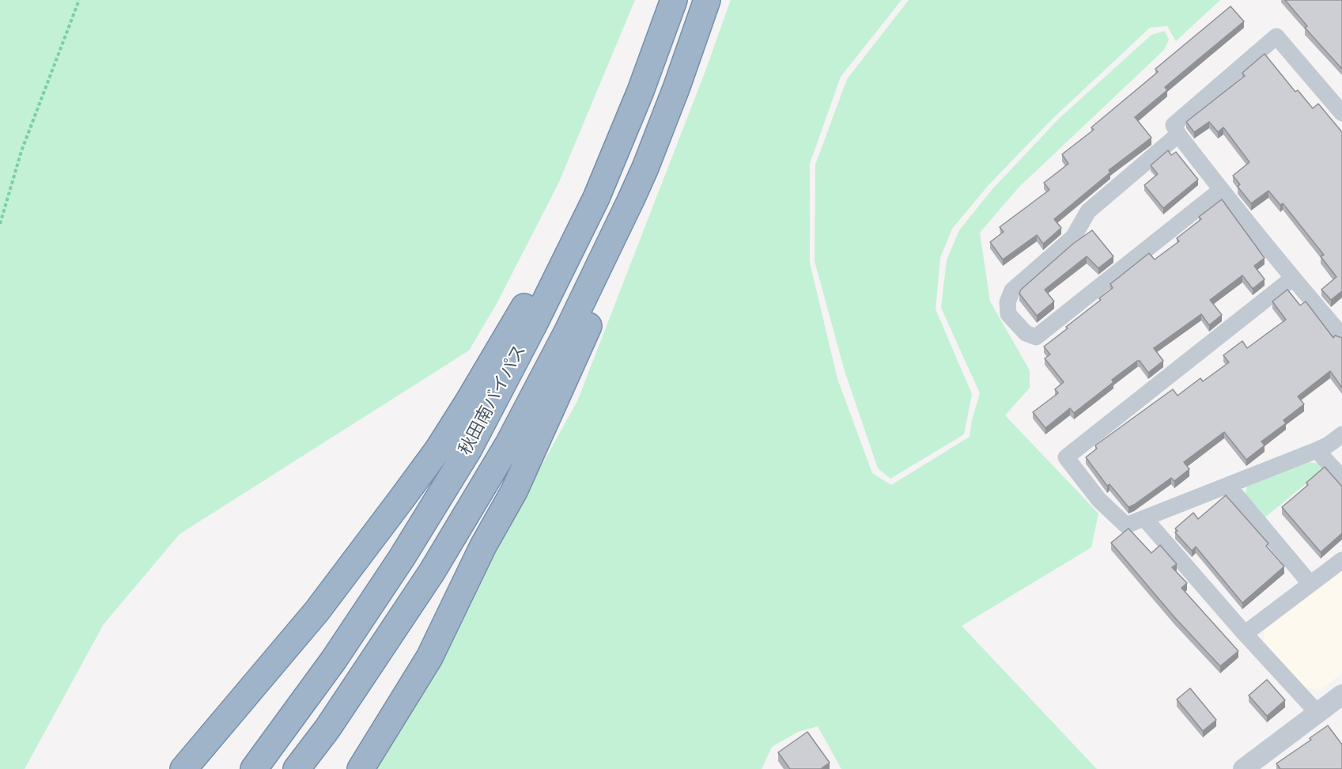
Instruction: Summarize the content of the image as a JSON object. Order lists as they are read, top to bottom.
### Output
{
  "streets": {
    "highway": ["秋田南バイパス"]
  }
}
